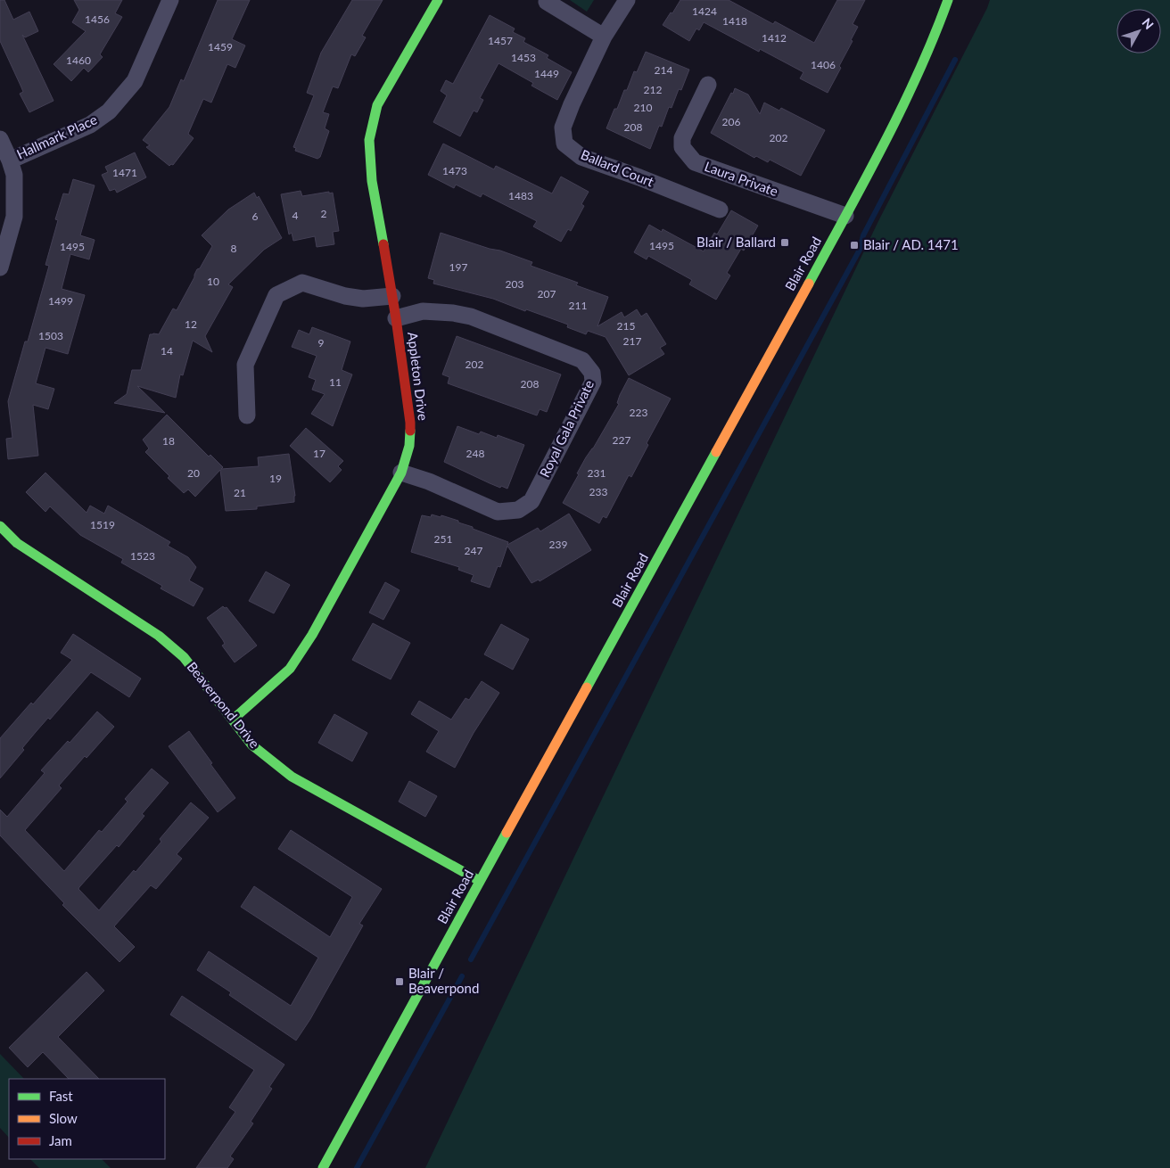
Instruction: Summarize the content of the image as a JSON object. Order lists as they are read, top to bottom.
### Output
{
  "streets": {
    "street": [
      "Hallmark Place",
      "Ballard Court",
      "Laura Private",
      "Blair Road",
      "Appleton Drive",
      "Royal Gala Private",
      "Beaverpond Drive"
    ]
  },
  "crossings": [
    ["Laura Private", "Blair Road"],
    ["Blair Road", "Beaverpond Drive"],
    ["Appleton Drive", "Royal Gala Private"],
    ["Appleton Drive", "Beaverpond Drive"]
  ],
  "places": {
    "transit": ["Blair / Ballard", "Blair / AD. 1471", "Blair / Beaverpond"]
  },
  "house_numbers": [
    "1424",
    "1456",
    "1418",
    "1412",
    "1457",
    "1459",
    "1453",
    "1460",
    "1406",
    "214",
    "1449",
    "212",
    "210",
    "206",
    "208",
    "202",
    "1473",
    "1471",
    "1483",
    "2",
    "4",
    "6",
    "1495",
    "1495",
    "8",
    "197",
    "10",
    "203",
    "207",
    "1499",
    "211",
    "12",
    "215",
    "1503",
    "217",
    "9",
    "14",
    "202",
    "11",
    "208",
    "223",
    "227",
    "18",
    "17",
    "248",
    "20",
    "231",
    "19",
    "233",
    "21",
    "1519",
    "251",
    "239",
    "247",
    "1523"
  ],
  "legend": ["Fast", "Slow", "Jam"],
  "north": "top right"
}
